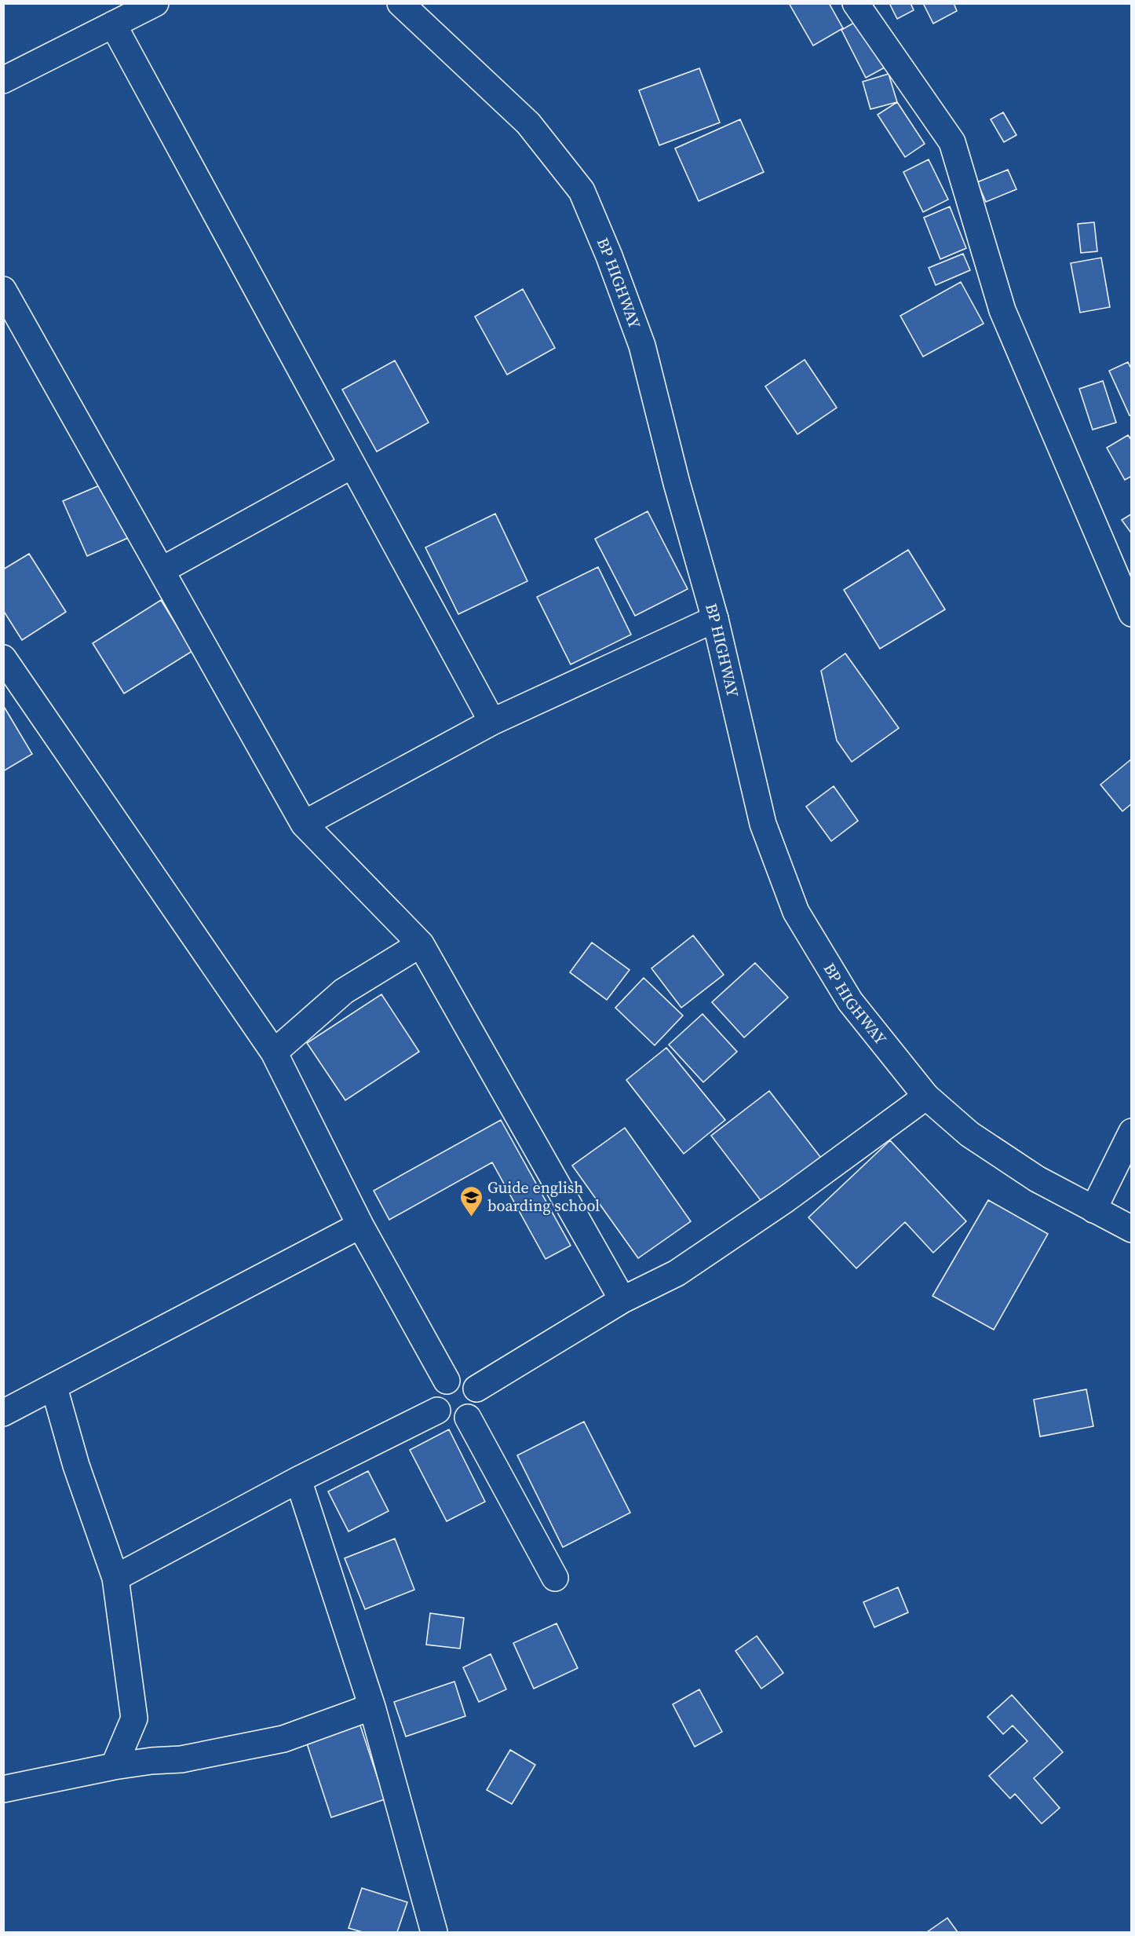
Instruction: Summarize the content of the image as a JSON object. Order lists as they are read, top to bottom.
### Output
{
  "streets": {
    "main road": ["BP HIGHWAY"]
  },
  "places": {
    "school or university": ["Guide english boarding school"]
  }
}
